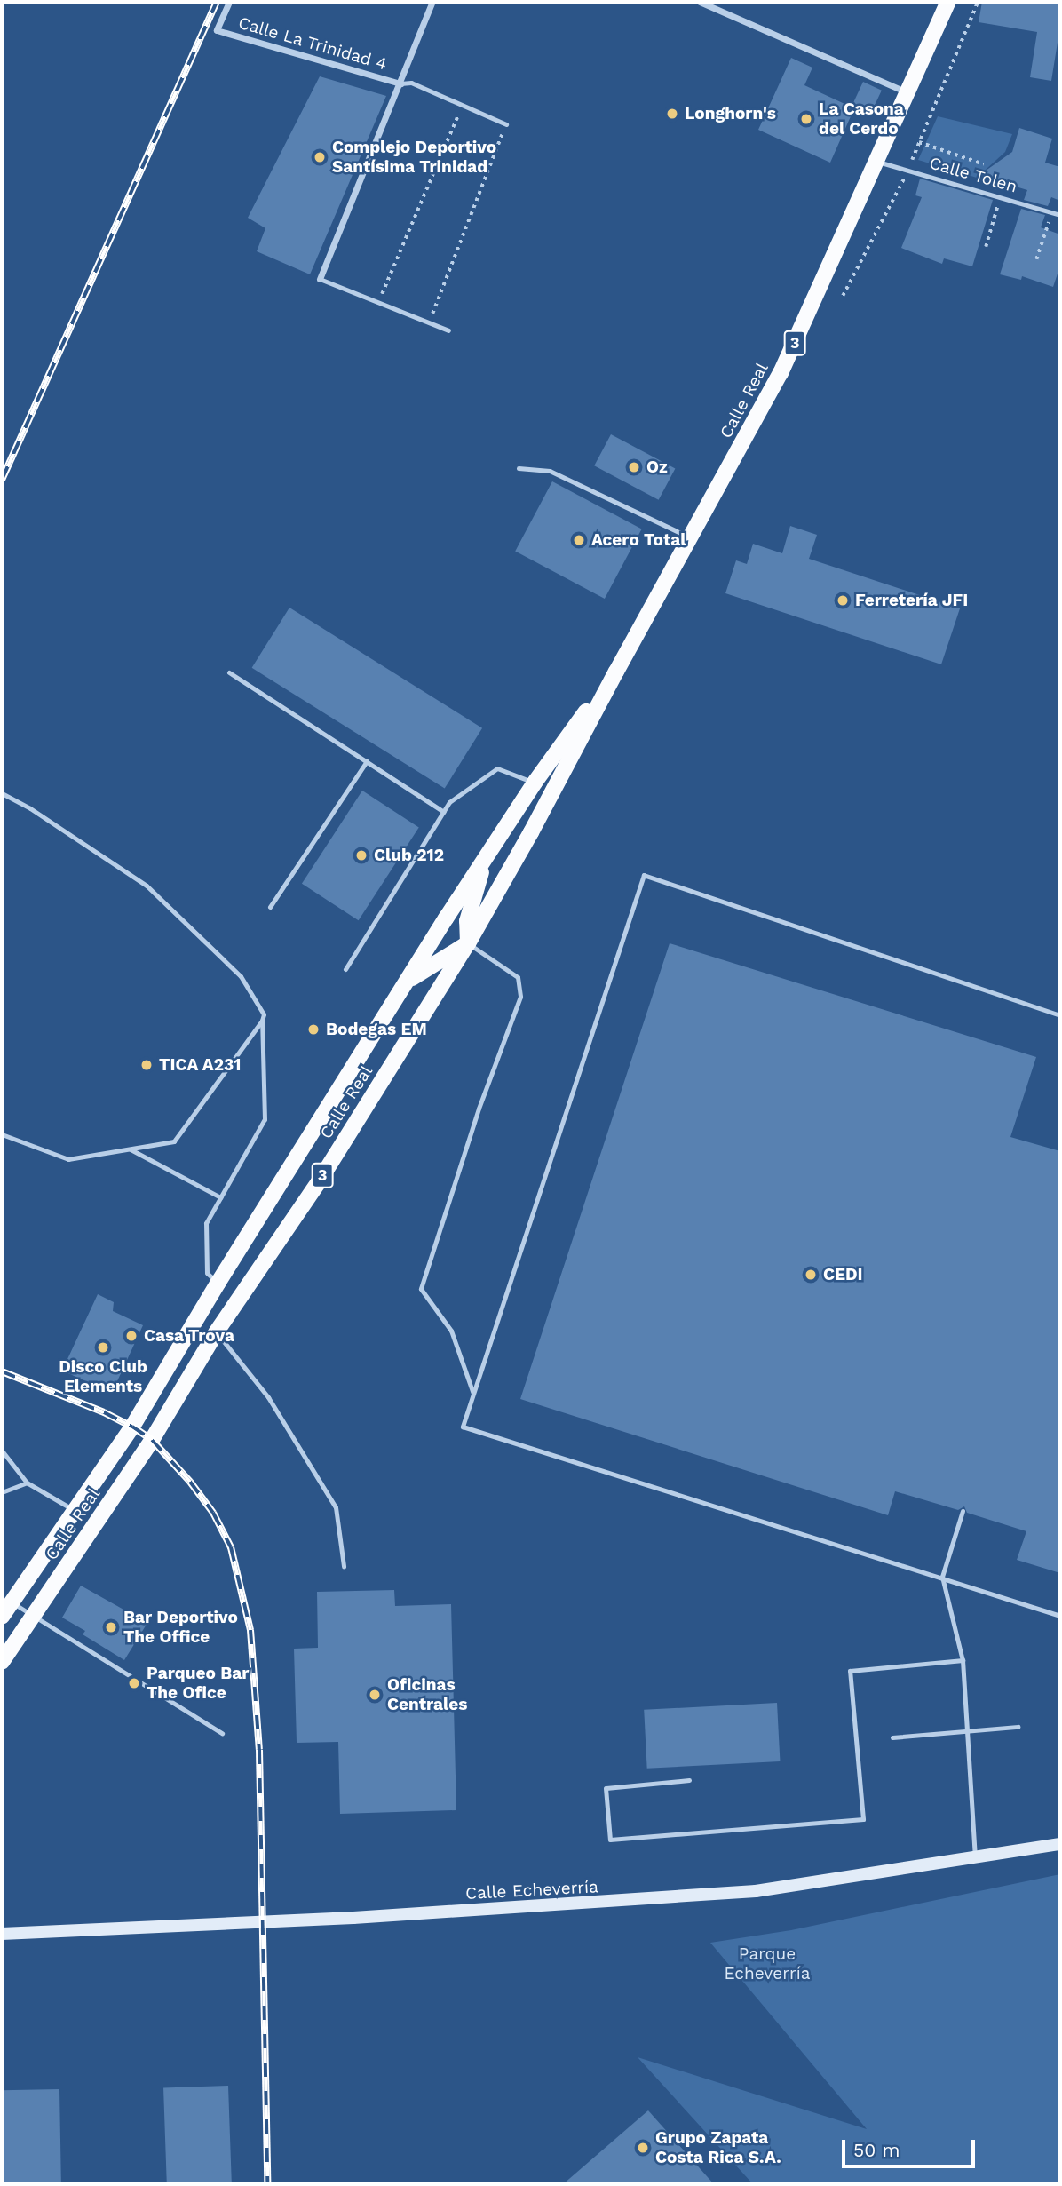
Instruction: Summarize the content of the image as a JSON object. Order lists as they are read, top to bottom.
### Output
{
  "streets": {
    "main road": ["3", "Calle Real"],
    "street": ["Calle La Trinidad 4", "Calle Echeverría"],
    "lane": ["Calle Tolen"]
  },
  "crossings": [
    ["Calle Tolen", "Calle Real"]
  ],
  "parks": ["Parque Echeverría"],
  "places": [
    "Longhorn's",
    "La Casona del Cerdo",
    "Complejo Deportivo Santísima Trinidad",
    "Oz",
    "Acero Total",
    "Ferretería JFI",
    "Club 212",
    "Bodegas EM",
    "TICA A231",
    "CEDI",
    "Casa Trova",
    "Disco Club Elements",
    "Bar Deportivo The Office",
    "Parqueo Bar The Ofice",
    "Oficinas Centrales",
    "Grupo Zapata Costa Rica S.A."
  ],
  "scale_bar": "50 m"
}
